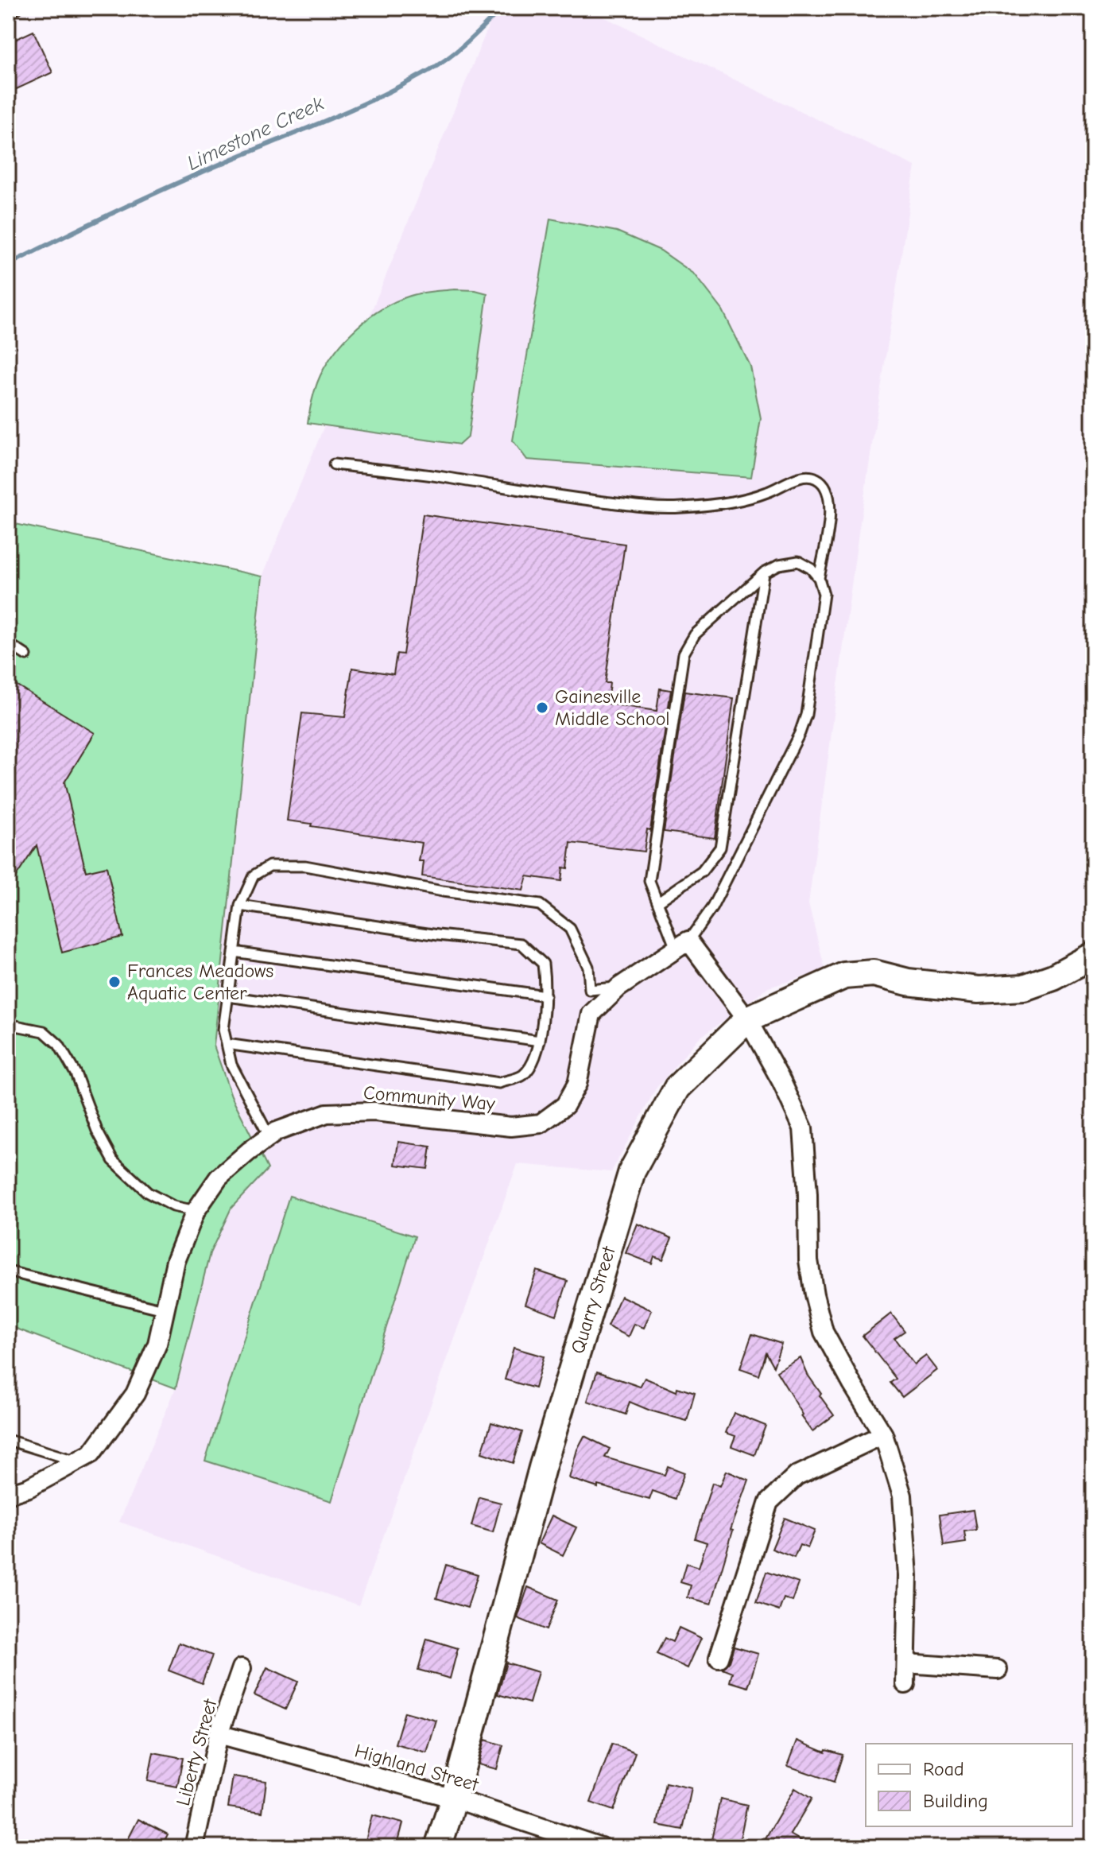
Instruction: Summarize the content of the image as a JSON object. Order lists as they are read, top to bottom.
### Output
{
  "streets": {
    "street": [
      "Community Way",
      "Quarry Street",
      "Liberty Street",
      "Highland Street"
    ]
  },
  "crossings": [
    ["Quarry Street", "Highland Street"],
    ["Liberty Street", "Highland Street"]
  ],
  "water": ["Limestone Creek"],
  "places": ["Gainesville Middle School", "Frances Meadows Aquatic Center"],
  "legend": ["Road", "Building"]
}
